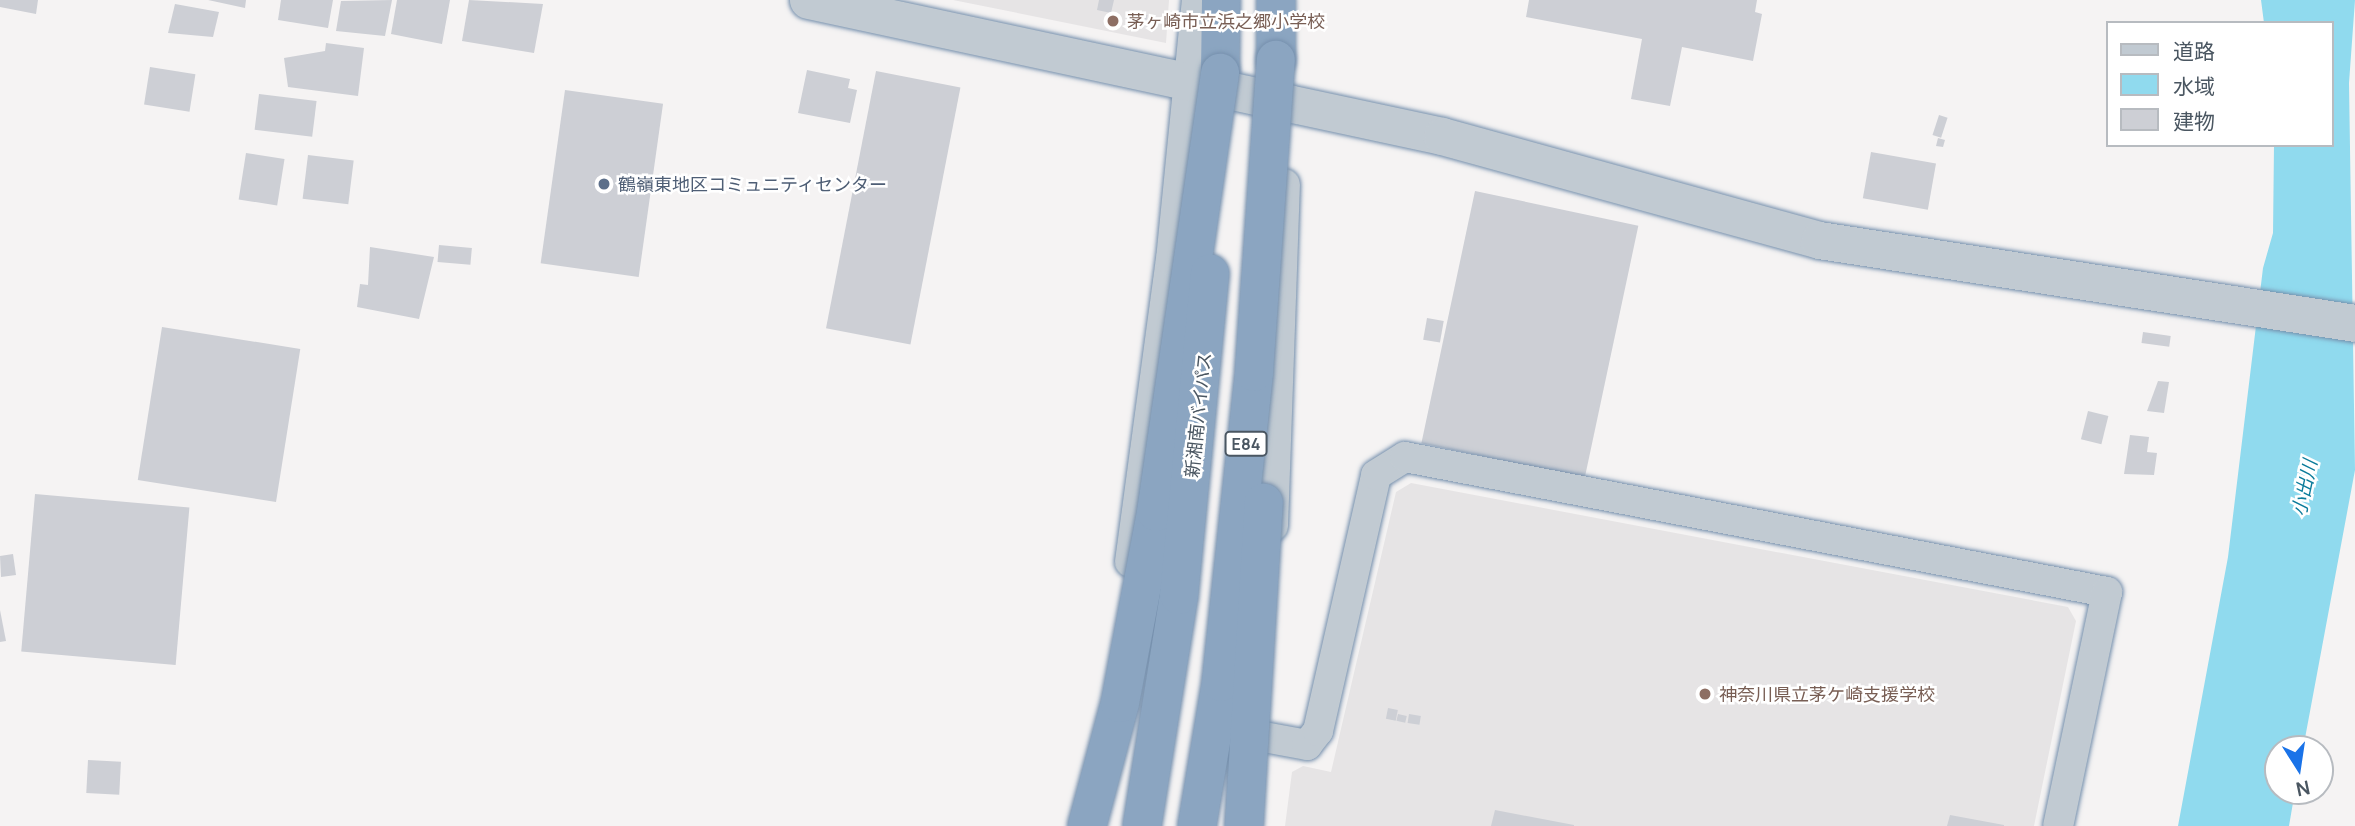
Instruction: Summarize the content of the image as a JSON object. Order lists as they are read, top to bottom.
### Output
{
  "streets": {
    "highway": ["新湘南バイパス", "E84"]
  },
  "water": ["小出川"],
  "places": ["茅ヶ崎市立浜之郷小学校", "鶴嶺東地区コミュニティセンター", "神奈川県立茅ケ崎支援学校"],
  "legend": ["道路", "水域", "建物"],
  "north": "bottom"
}
